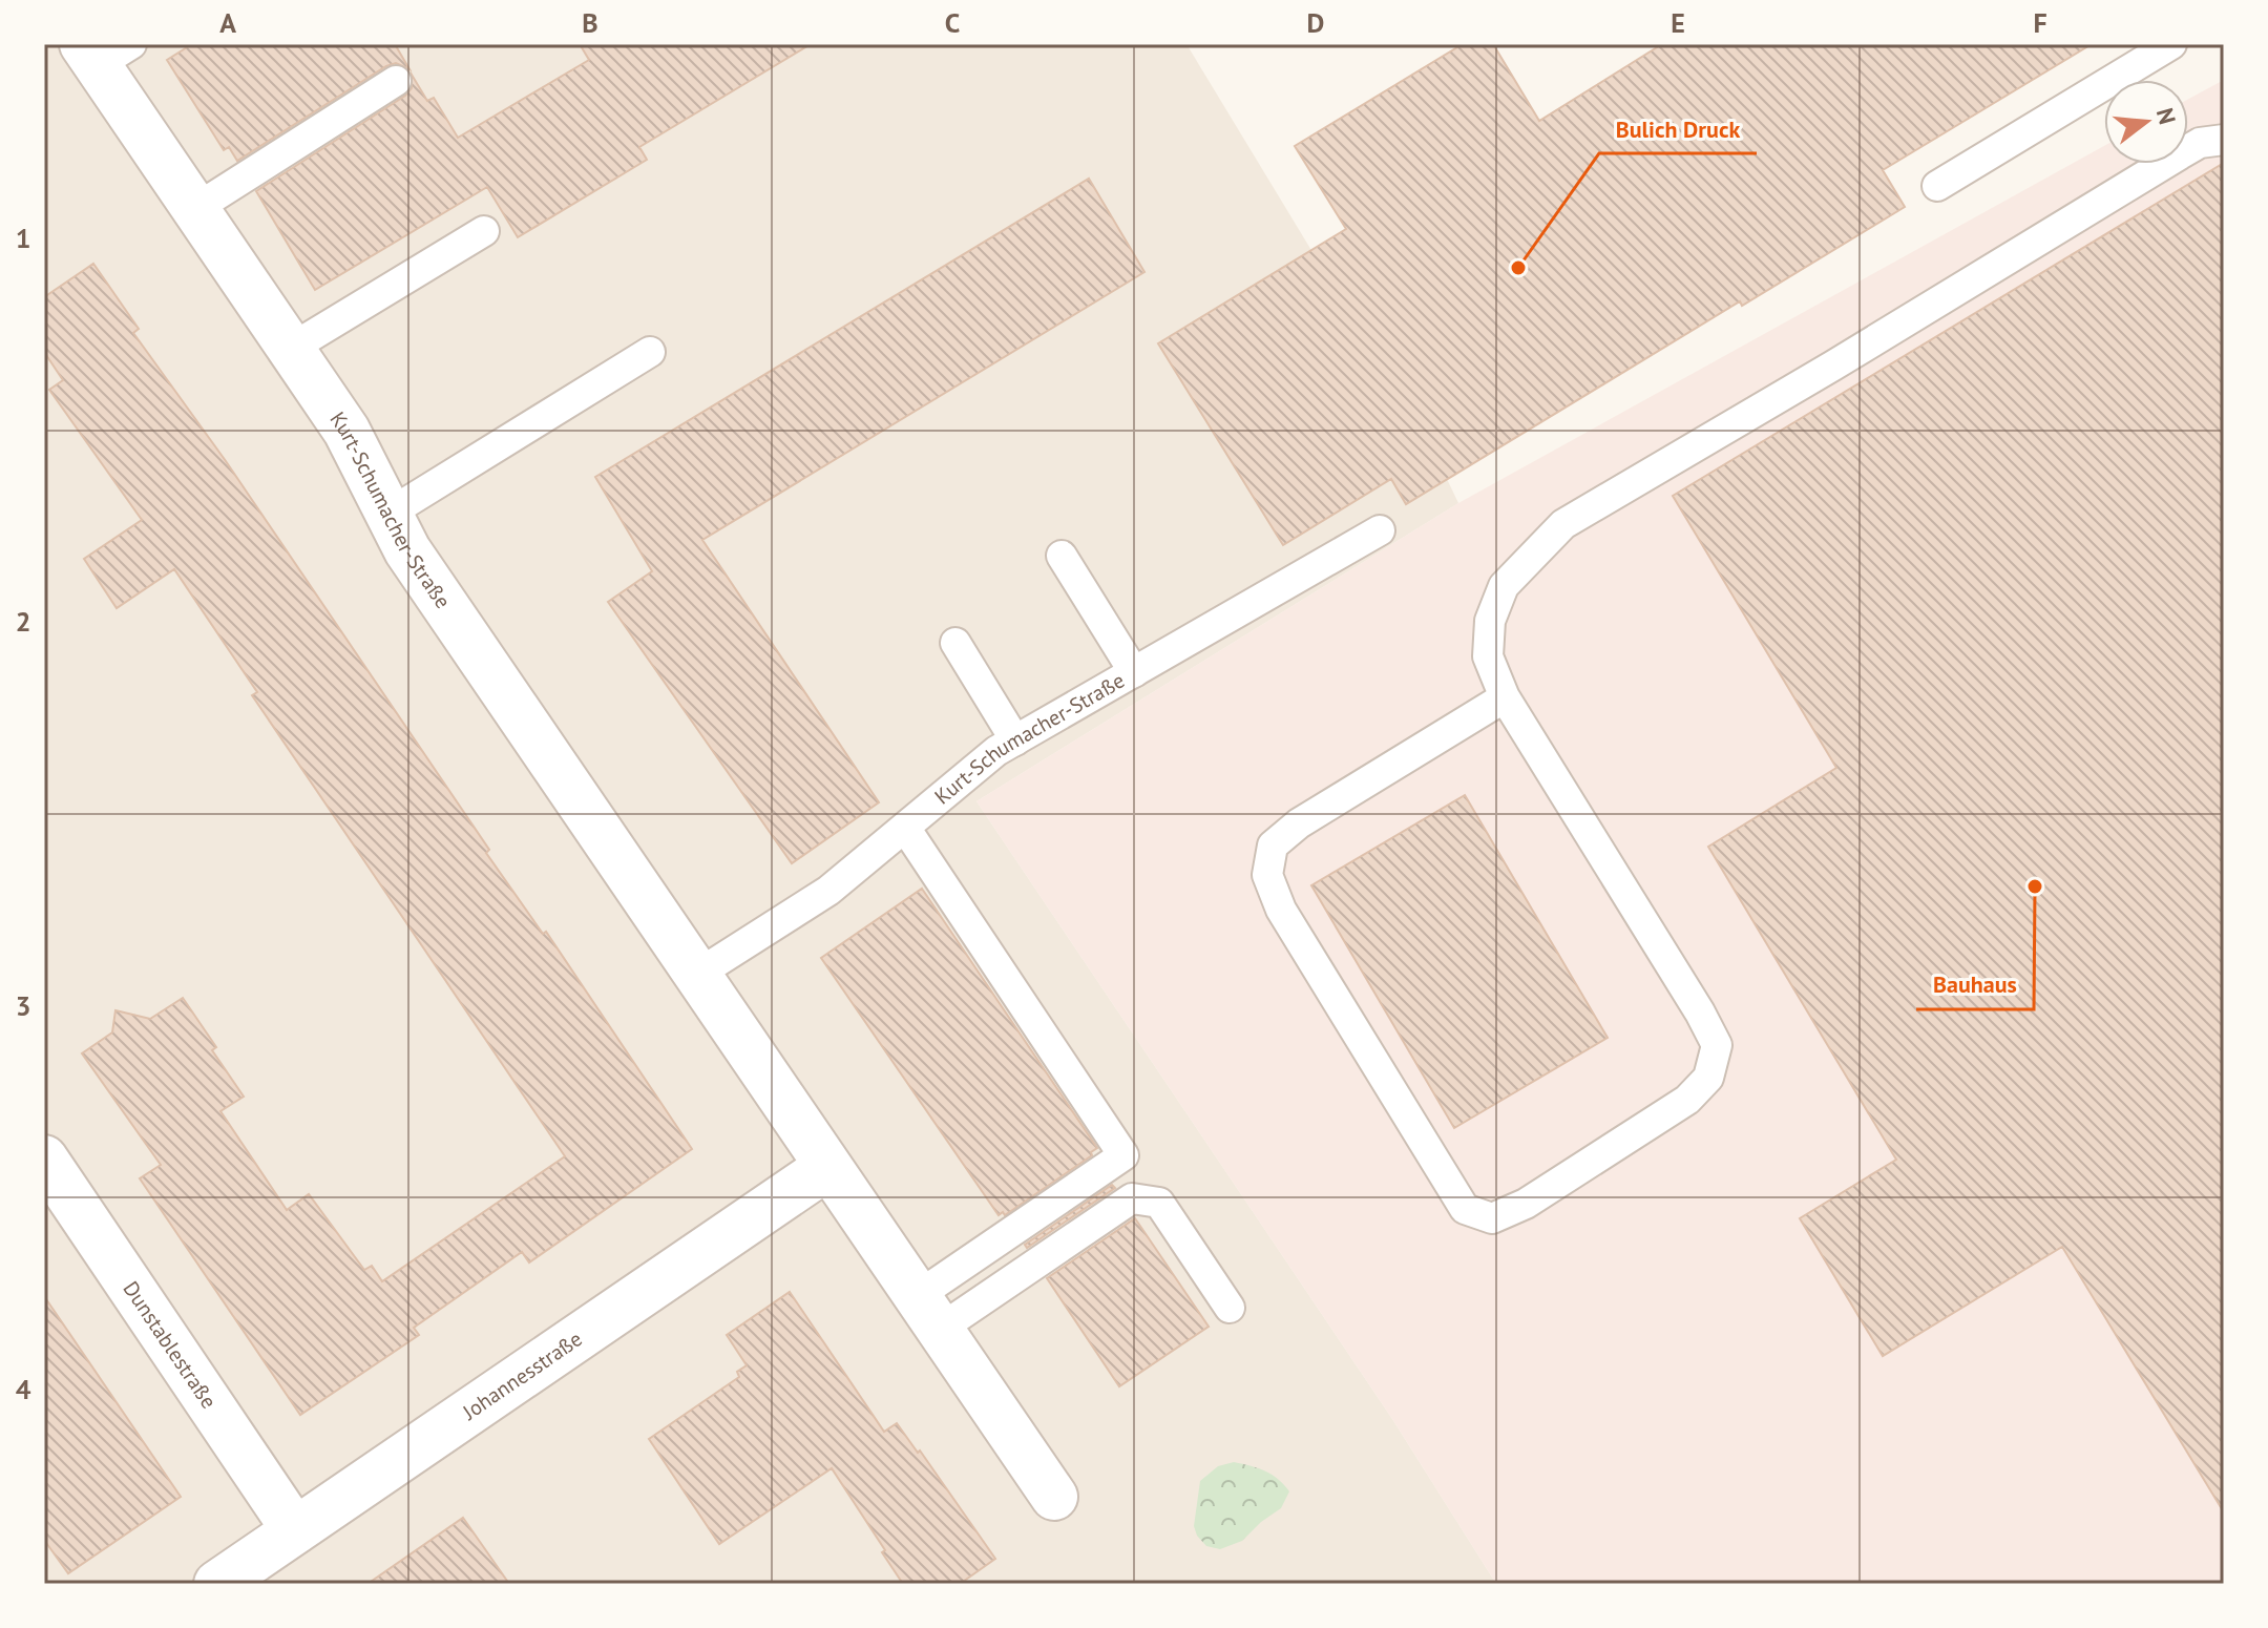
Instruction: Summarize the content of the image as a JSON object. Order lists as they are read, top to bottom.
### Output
{
  "streets": {
    "street": ["Kurt-Schumacher-Straße", "Dunstablestraße", "Johannesstraße"]
  },
  "crossings": [
    ["Kurt-Schumacher-Straße", "Johannesstraße"],
    ["Dunstablestraße", "Johannesstraße"]
  ],
  "places": ["Bulich Druck", "Bauhaus"],
  "north": "right",
  "grid": {
    "columns": [
      "A",
      "B",
      "C",
      "D",
      "E",
      "F"
    ],
    "rows": [
      "1",
      "2",
      "3",
      "4"
    ]
  }
}
